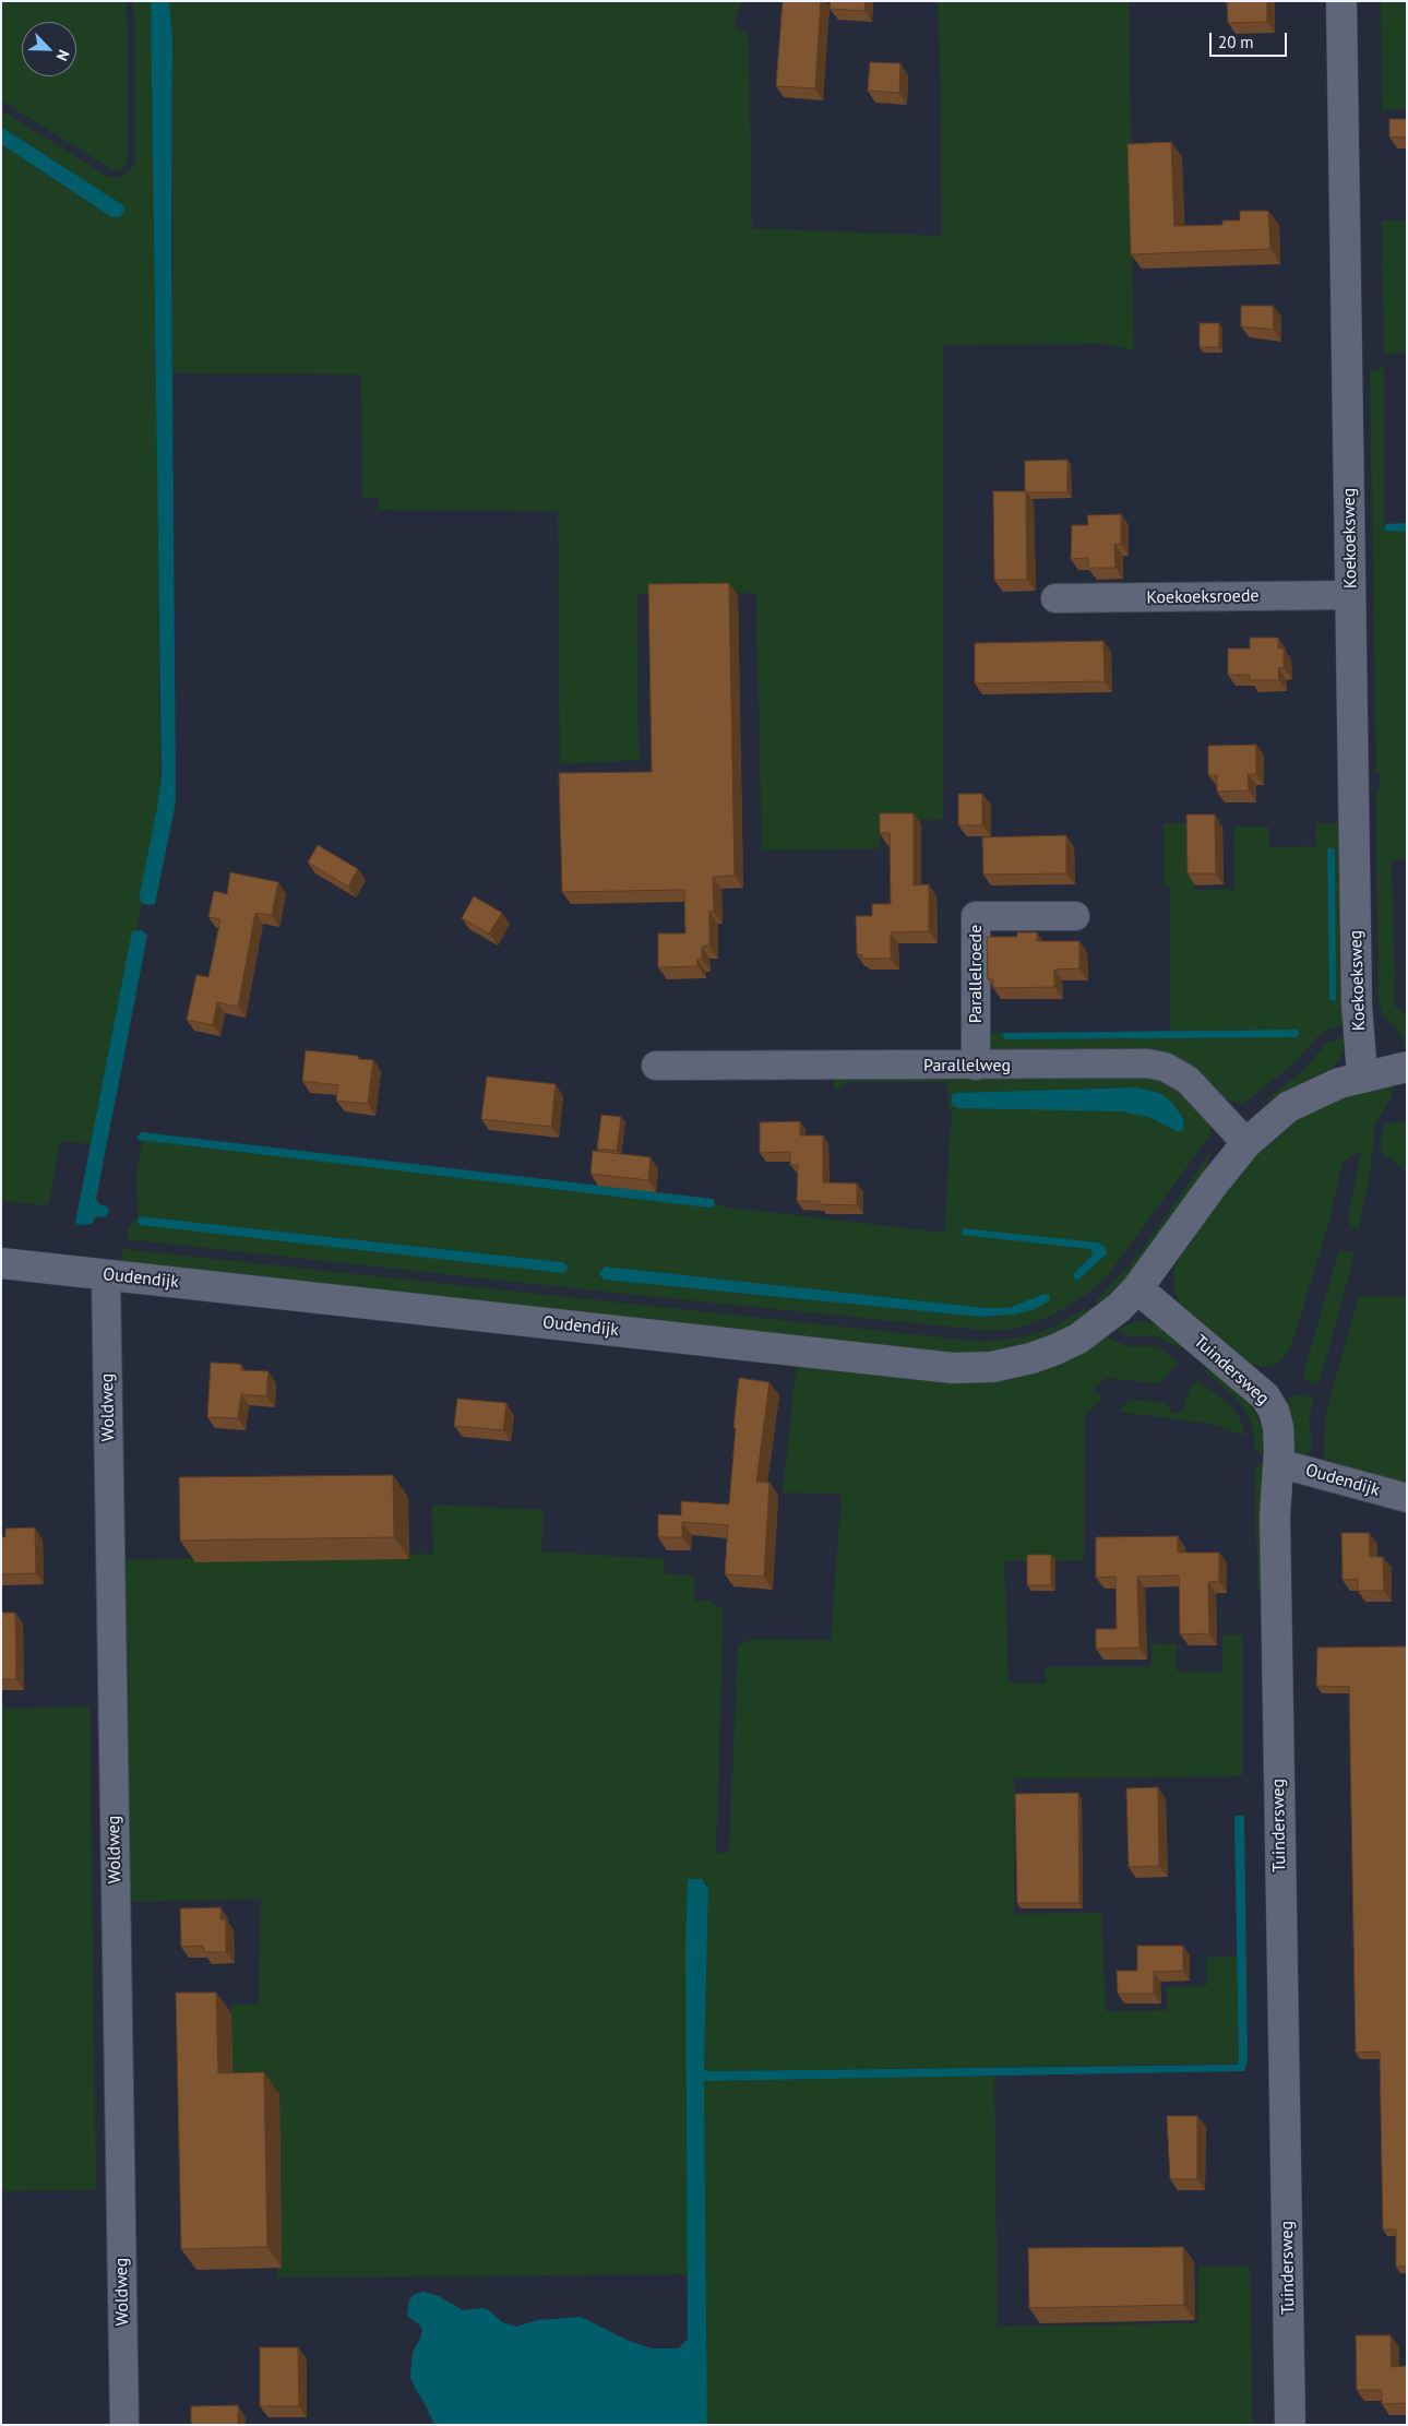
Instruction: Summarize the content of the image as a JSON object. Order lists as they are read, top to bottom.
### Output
{
  "streets": {
    "street": [
      "Koekoeksweg",
      "Koekoeksroede",
      "Parallelroede",
      "Parallelweg",
      "Oudendijk",
      "Tuindersweg",
      "Woldweg"
    ]
  },
  "crossings": [
    ["Koekoeksweg", "Koekoeksroede"],
    ["Parallelroede", "Parallelweg"],
    ["Oudendijk", "Tuindersweg"],
    ["Oudendijk", "Woldweg"]
  ],
  "scale_bar": "20 m",
  "north": "bottom right"
}
